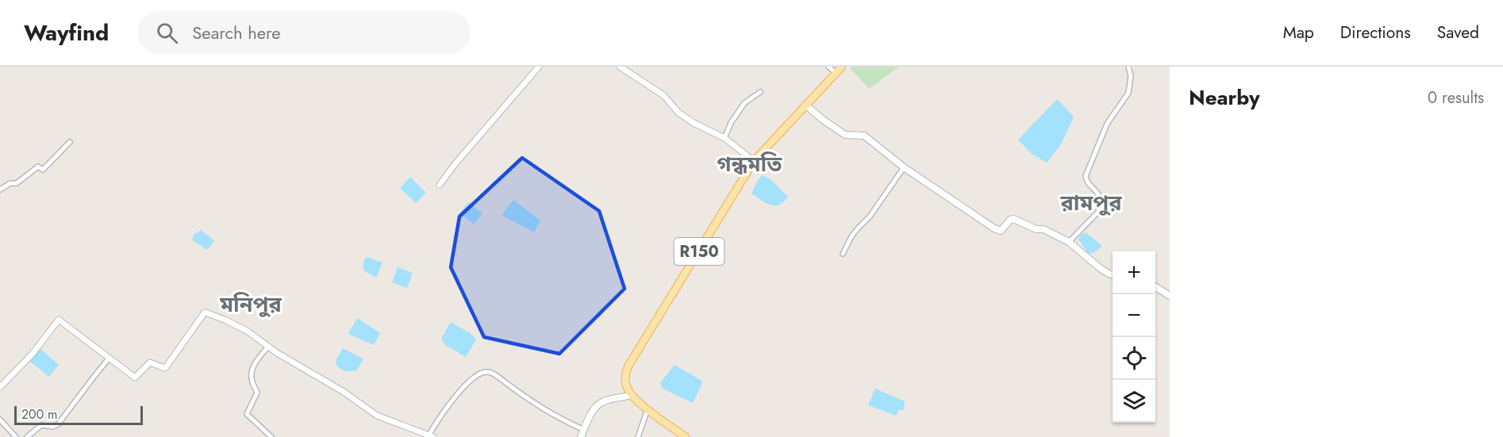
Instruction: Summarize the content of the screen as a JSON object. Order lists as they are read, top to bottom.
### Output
{
  "streets": {
    "main road": ["R150"]
  },
  "districts": ["গন্ধমতি", "রামপুর", "মনিপুর"],
  "scale_bar": "200 m",
  "page": {
    "header": "Wayfind",
    "search": "Search here",
    "nav": ["Map", "Directions", "Saved"],
    "heading": ["Nearby", "0 results"],
    "map_buttons": ["+", "−"],
    "scale": "200 m"
  }
}
